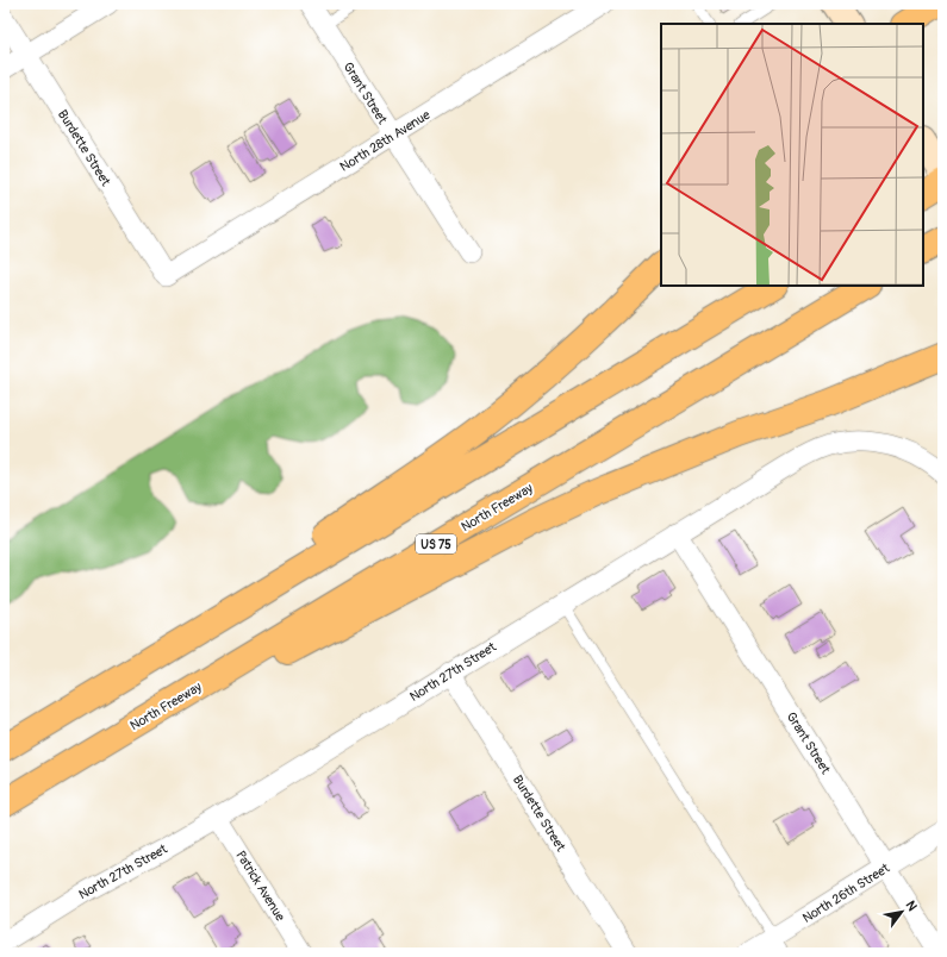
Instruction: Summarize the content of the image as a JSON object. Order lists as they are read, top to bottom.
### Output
{
  "streets": {
    "highway": ["North Freeway", "US 75"],
    "street": [
      "Grant Street",
      "North 28th Avenue",
      "Burdette Street",
      "North 27th Street",
      "Patrick Avenue",
      "North 26th Street"
    ]
  },
  "crossings": [
    ["Grant Street", "North 28th Avenue"],
    ["Grant Street", "North 27th Street"],
    ["Grant Street", "North 26th Street"],
    ["North 28th Avenue", "Burdette Street"],
    ["Burdette Street", "North 27th Street"],
    ["North 27th Street", "Patrick Avenue"]
  ],
  "north": "top right"
}
